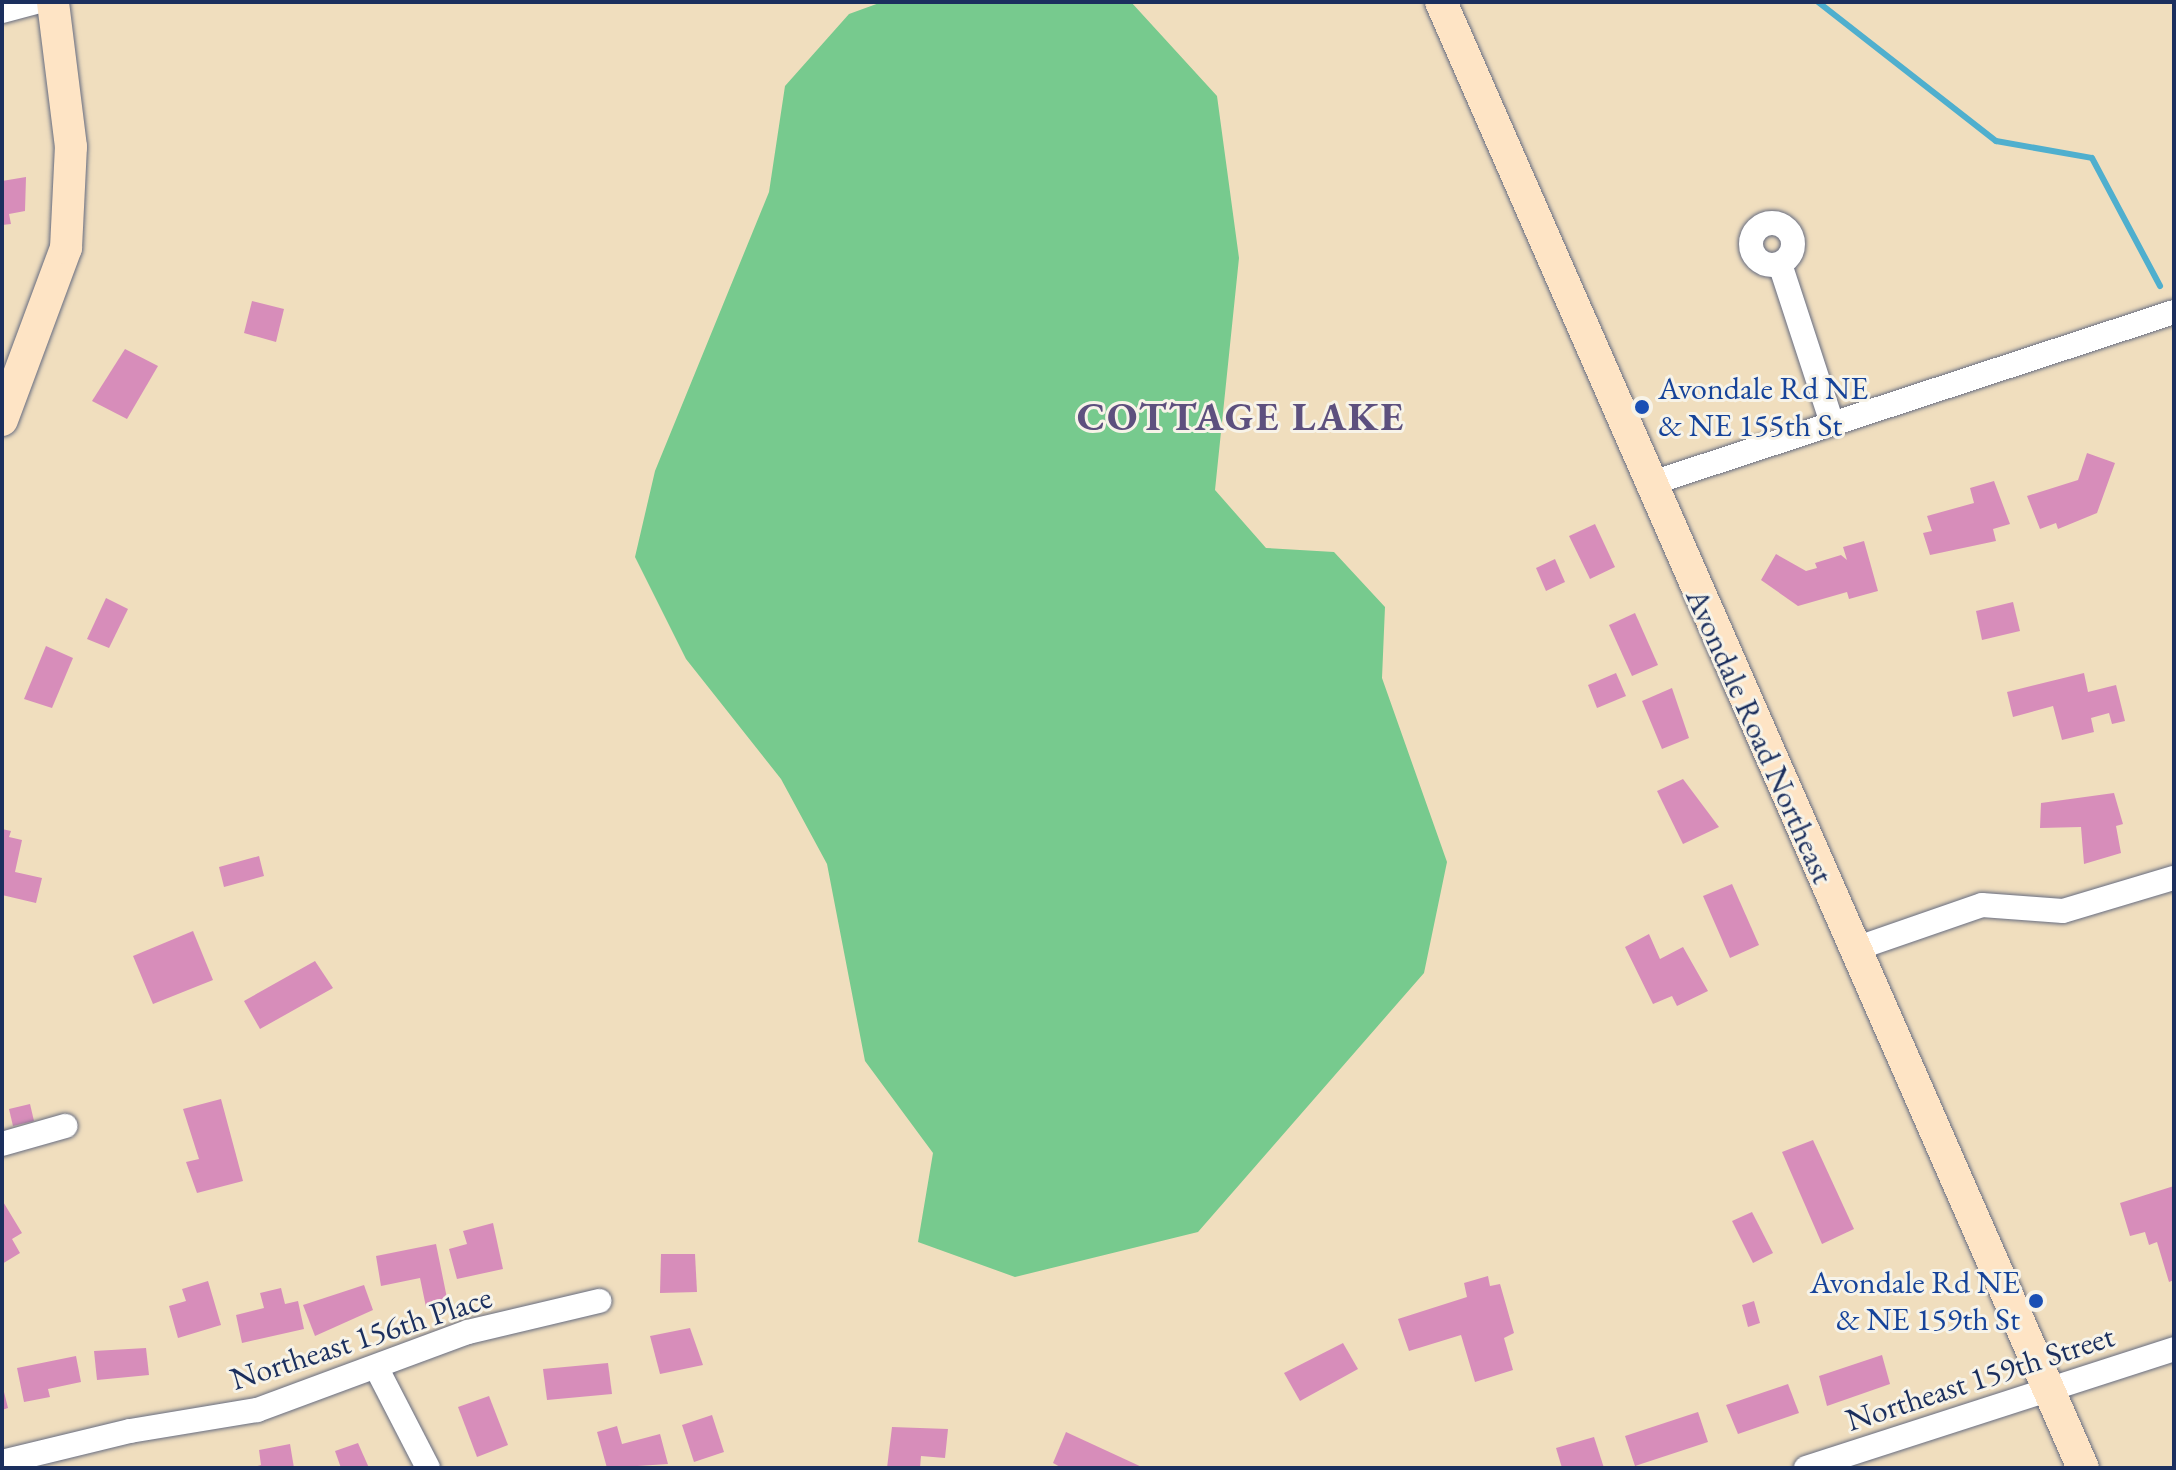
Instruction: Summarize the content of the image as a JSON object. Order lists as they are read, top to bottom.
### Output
{
  "streets": {
    "main road": ["Avondale Road Northeast"],
    "street": ["Northeast 156th Place", "Northeast 159th Street"]
  },
  "crossings": [
    ["Avondale Road Northeast", "Northeast 159th Street"]
  ],
  "districts": ["COTTAGE LAKE"],
  "places": ["Avondale Rd NE & NE 155th St", "Avondale Rd NE & NE 159th St"]
}
